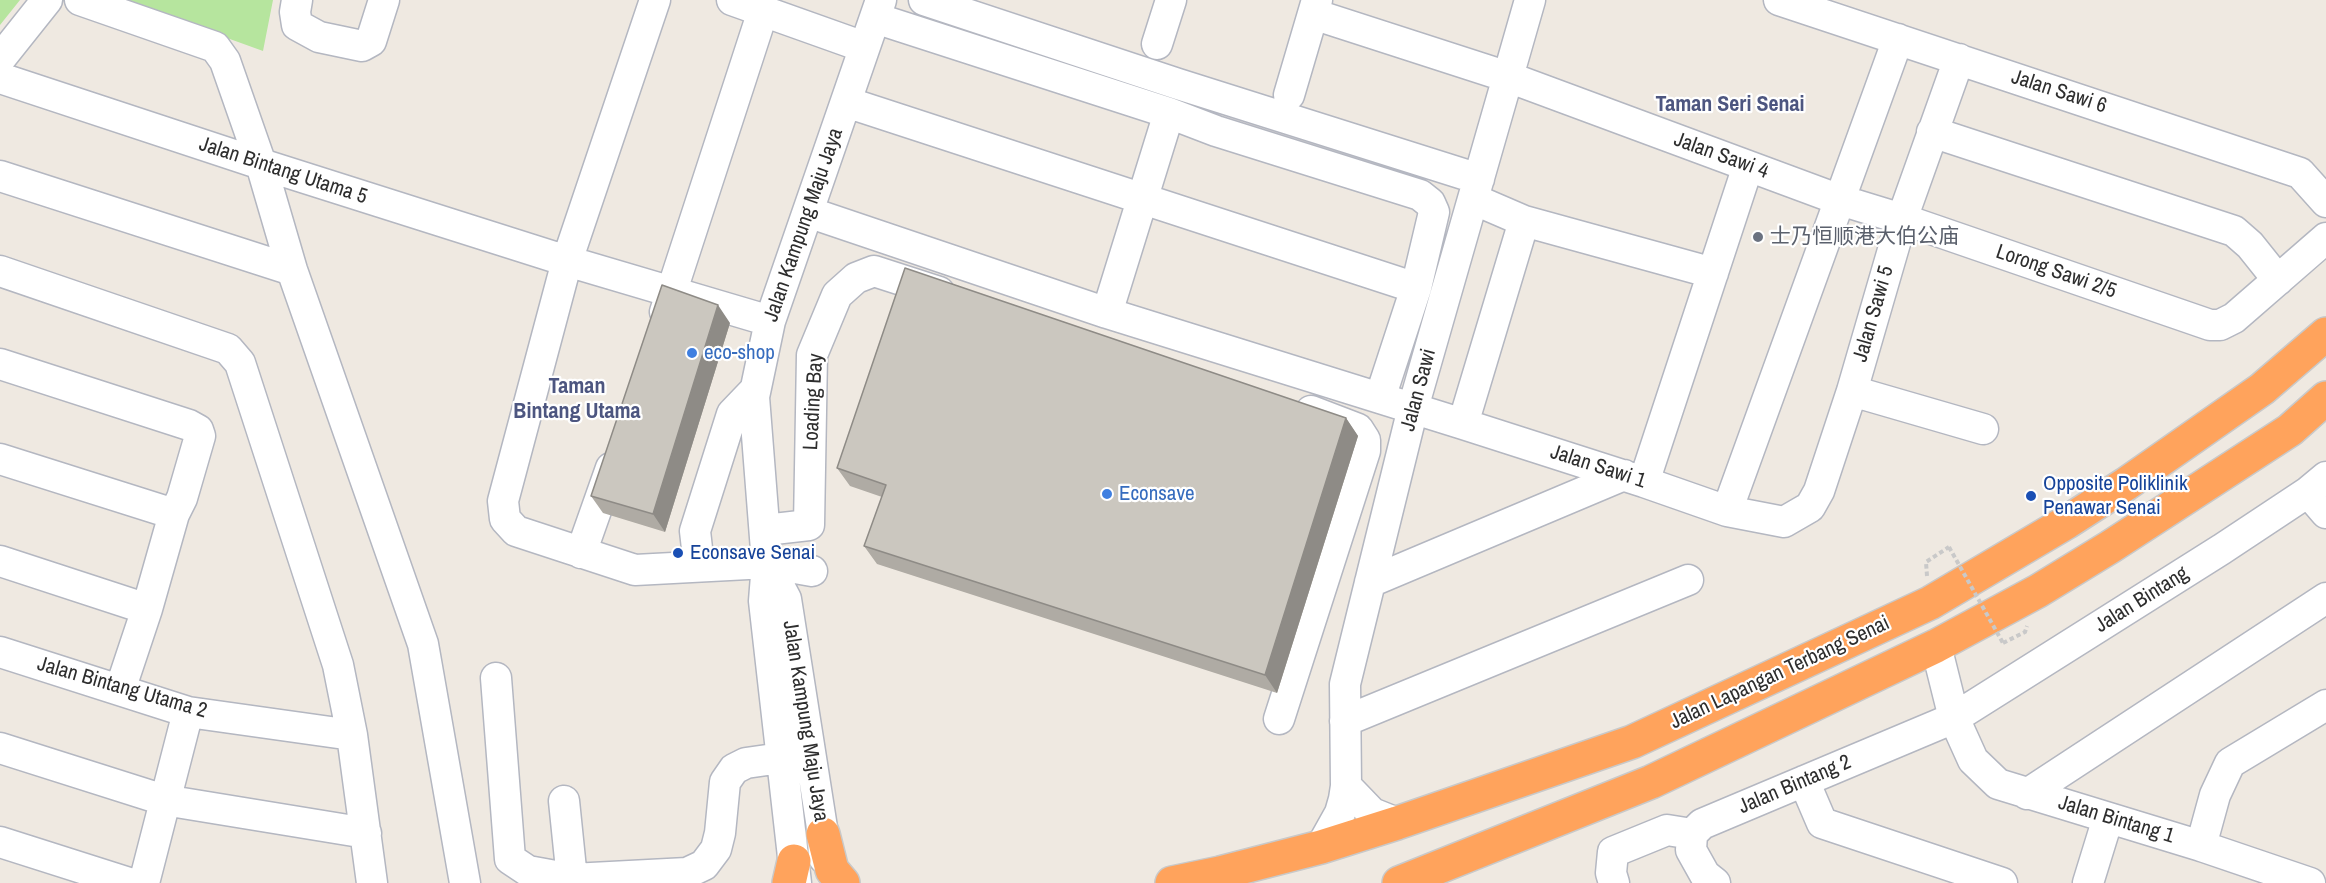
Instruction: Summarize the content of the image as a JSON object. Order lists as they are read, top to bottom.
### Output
{
  "streets": {
    "highway": ["Jalan Lapangan Terbang Senai"],
    "street": [
      "Jalan Sawi 6",
      "Jalan Sawi 4",
      "Jalan Bintang Utama 5",
      "Jalan Kampung Maju Jaya",
      "Lorong Sawi 2/5",
      "Jalan Sawi 5",
      "Jalan Sawi",
      "Loading Bay",
      "Jalan Sawi 1",
      "Jalan Bintang",
      "Jalan Bintang Utama 2",
      "Jalan Bintang 2",
      "Jalan Bintang 1"
    ]
  },
  "crossings": [
    ["Jalan Sawi 6", "Jalan Sawi 5"],
    ["Jalan Sawi 4", "Lorong Sawi 2/5"],
    ["Jalan Sawi 4", "Jalan Sawi 5"],
    ["Jalan Sawi 4", "Jalan Sawi"],
    ["Jalan Bintang Utama 5", "Jalan Kampung Maju Jaya"],
    ["Jalan Kampung Maju Jaya", "Loading Bay"],
    ["Jalan Kampung Maju Jaya", "Jalan Sawi 1"],
    ["Lorong Sawi 2/5", "Jalan Sawi 5"],
    ["Jalan Sawi 5", "Jalan Sawi 1"],
    ["Jalan Sawi", "Jalan Sawi 1"],
    ["Jalan Sawi", "Jalan Lapangan Terbang Senai"],
    ["Jalan Bintang", "Jalan Bintang 2"],
    ["Jalan Bintang", "Jalan Bintang 1"],
    ["Jalan Lapangan Terbang Senai", "Jalan Bintang 1"],
    ["Jalan Bintang 2", "Jalan Bintang 1"]
  ],
  "districts": ["Taman Seri Senai", "Taman Bintang Utama"],
  "places": [
    "士乃恒顺港大伯公庙",
    "eco-shop",
    "Econsave",
    "Opposite Poliklinik Penawar Senai",
    "Econsave Senai"
  ]
}
